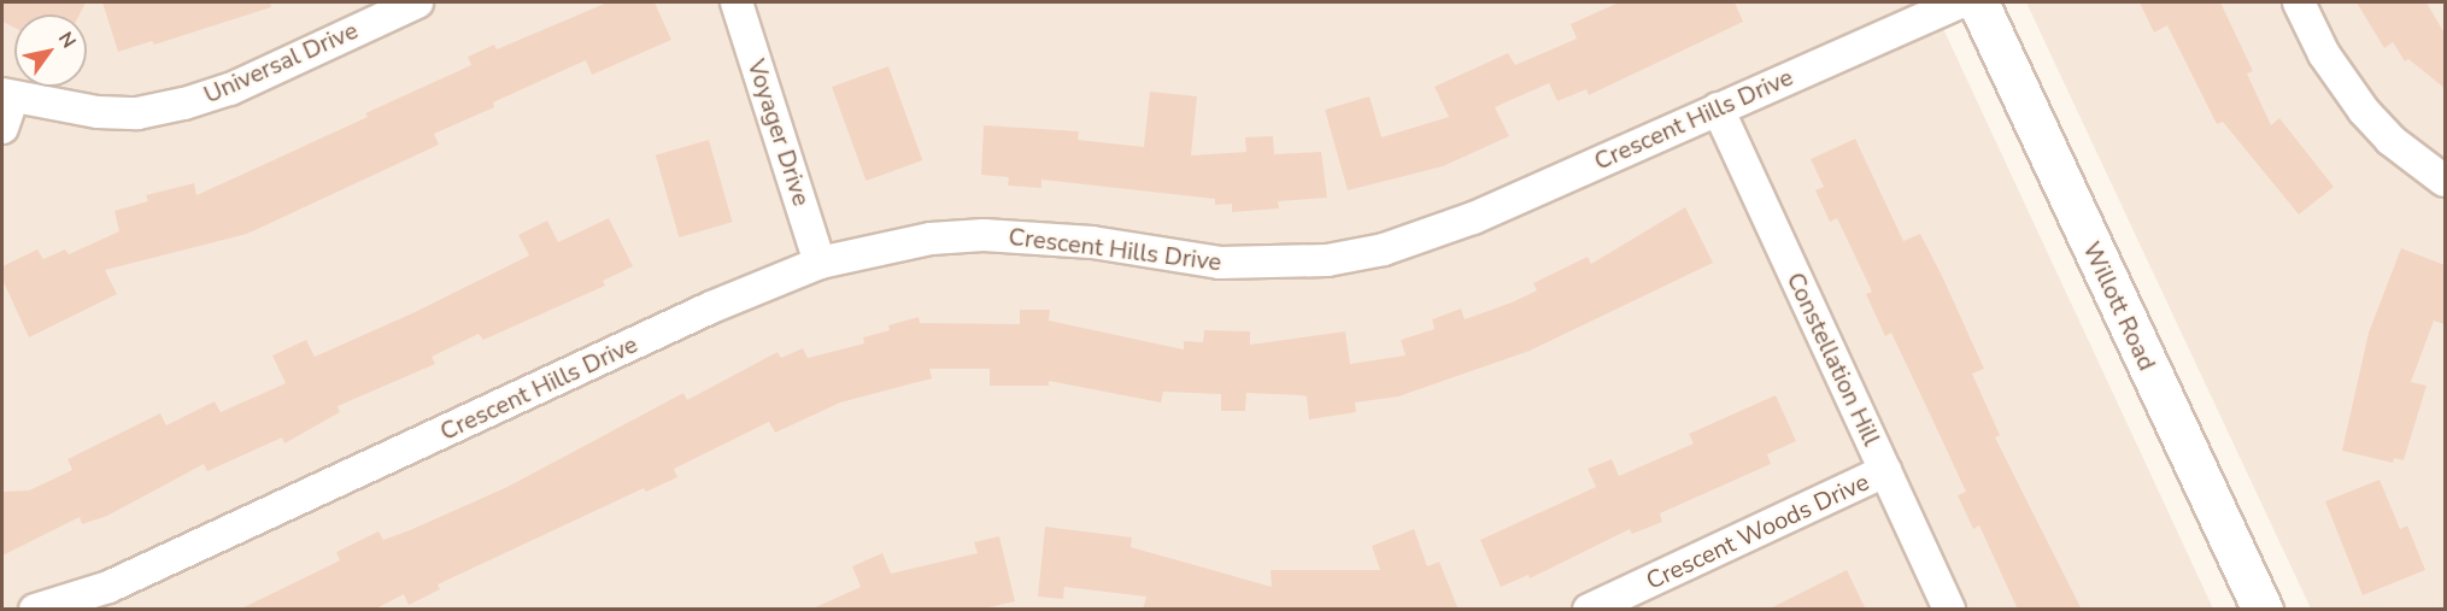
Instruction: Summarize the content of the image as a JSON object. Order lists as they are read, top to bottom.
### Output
{
  "streets": {
    "main road": ["Willott Road"],
    "street": [
      "Universal Drive",
      "Crescent Hills Drive",
      "Voyager Drive",
      "Constellation Hill",
      "Crescent Woods Drive"
    ]
  },
  "crossings": [
    ["Crescent Hills Drive", "Voyager Drive"],
    ["Crescent Hills Drive", "Constellation Hill"],
    ["Constellation Hill", "Crescent Woods Drive"]
  ],
  "north": "top right"
}
